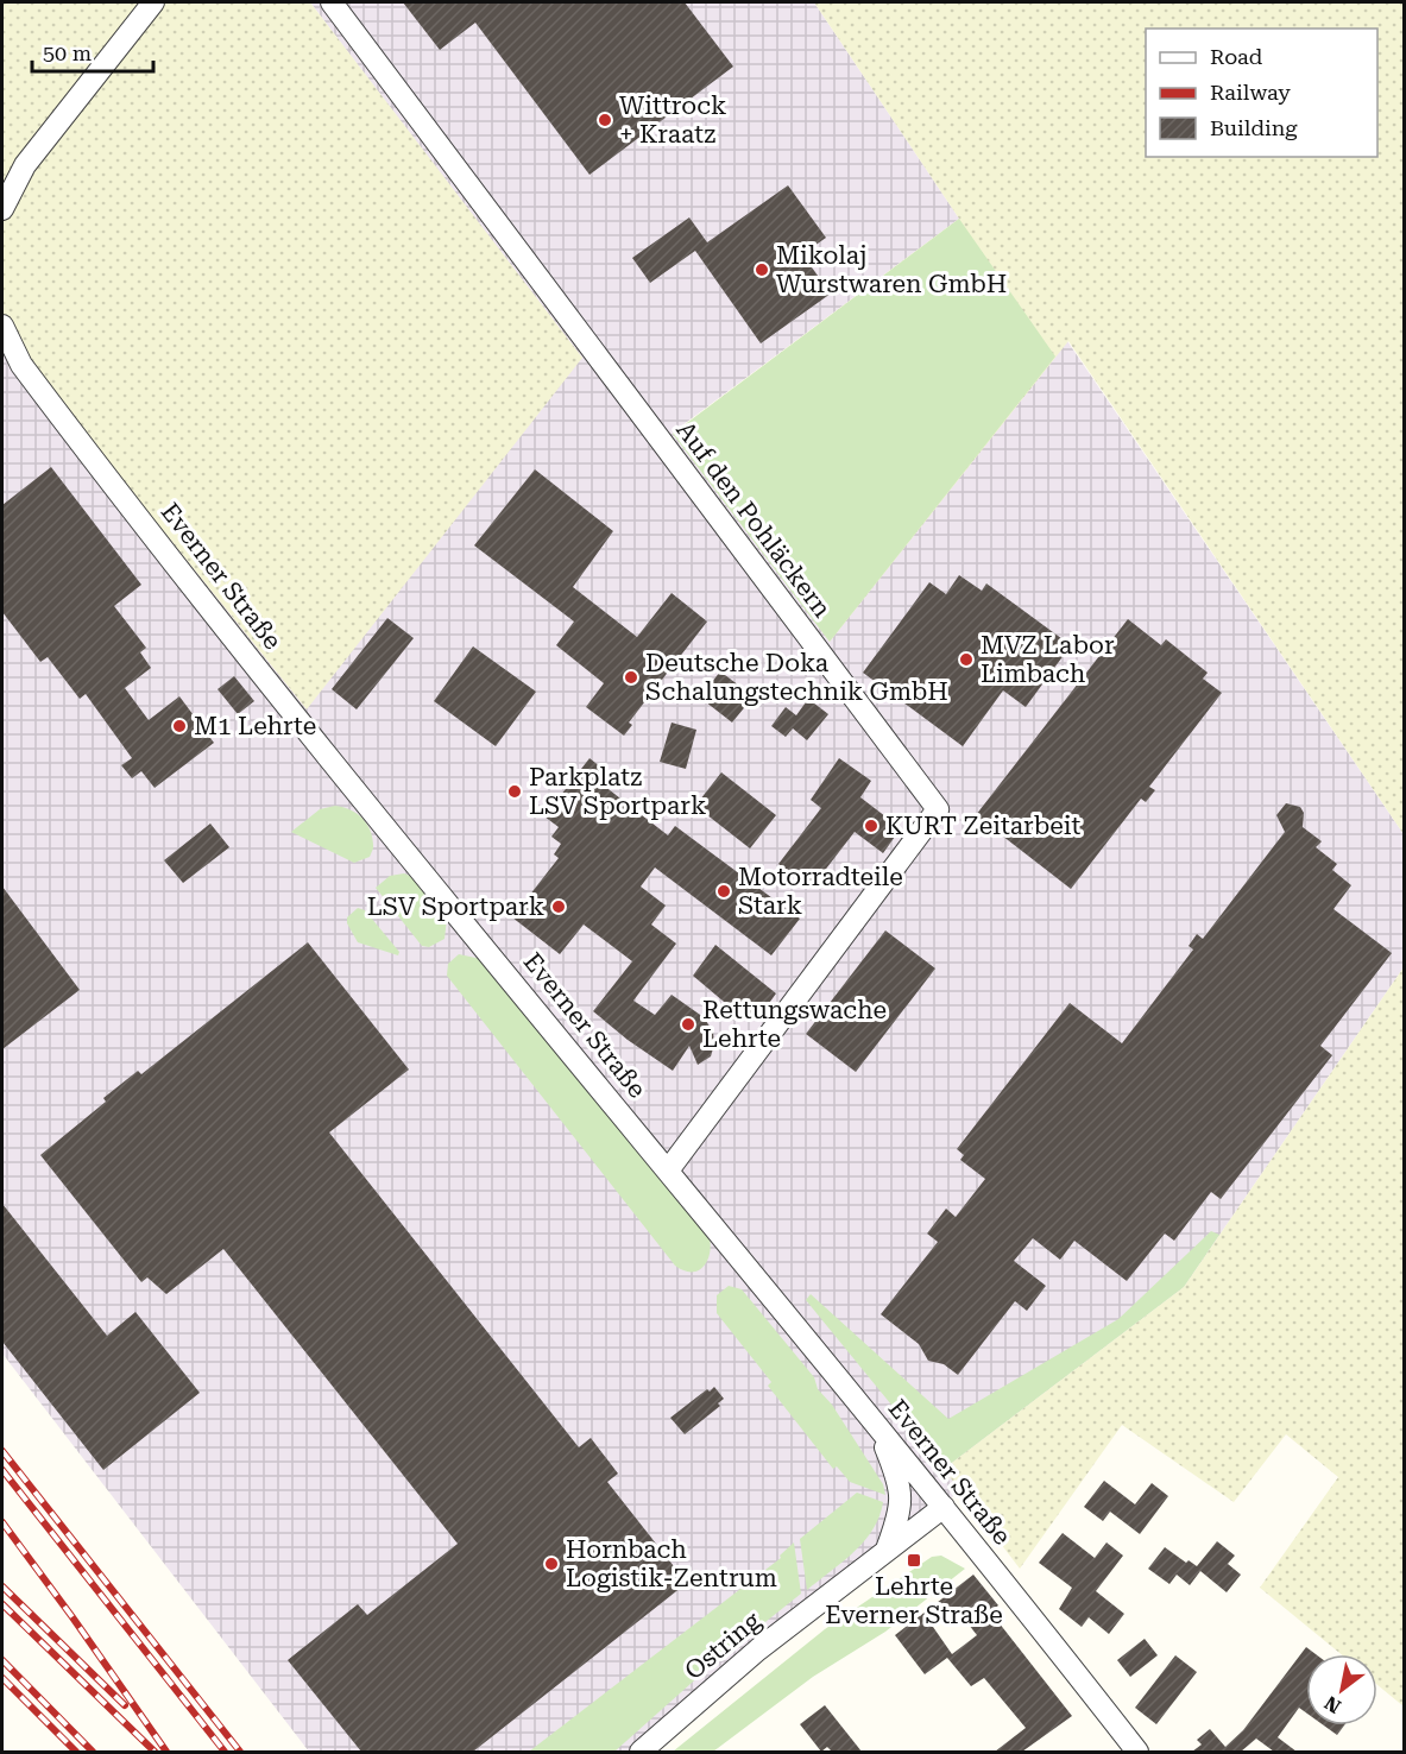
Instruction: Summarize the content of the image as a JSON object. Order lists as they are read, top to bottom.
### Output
{
  "streets": {
    "street": ["Auf den Pohläckern", "Everner Straße", "Ostring"]
  },
  "crossings": [
    ["Auf den Pohläckern", "Everner Straße"],
    ["Everner Straße", "Ostring"]
  ],
  "places": {
    "other": [
      "Wittrock + Kraatz",
      "Mikolaj Wurstwaren GmbH",
      "MVZ Labor Limbach",
      "Deutsche Doka Schalungstechnik GmbH",
      "M1 Lehrte",
      "Parkplatz LSV Sportpark",
      "KURT Zeitarbeit",
      "Motorradteile Stark",
      "LSV Sportpark",
      "Rettungswache Lehrte",
      "Hornbach Logistik-Zentrum"
    ],
    "transit": ["Lehrte Everner Straße"]
  },
  "legend": ["Road", "Railway", "Building"],
  "scale_bar": "50 m",
  "north": "bottom left"
}
